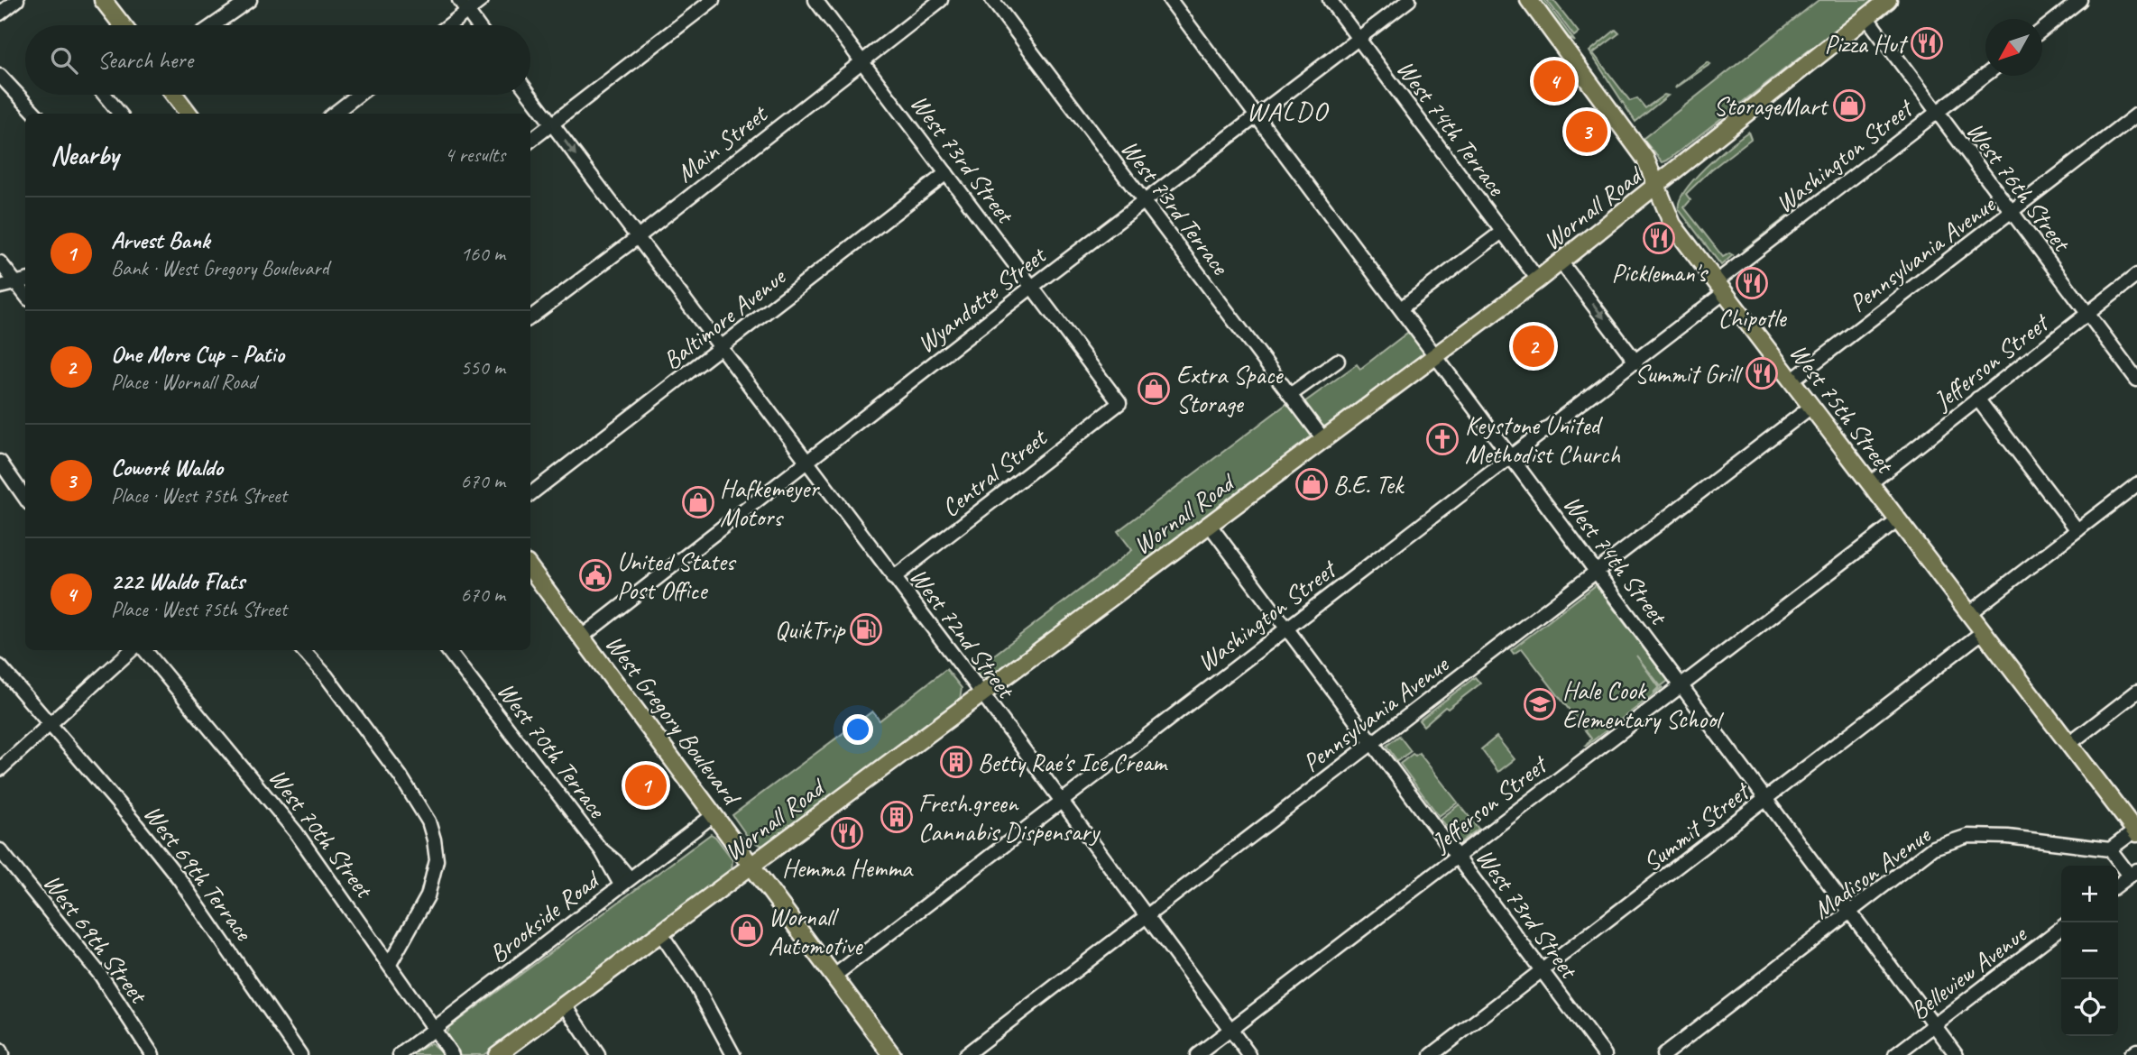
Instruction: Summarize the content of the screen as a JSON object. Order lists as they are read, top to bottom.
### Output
{
  "streets": {
    "main road": ["Wornall Road", "West 75th Street", "West Gregory Boulevard"],
    "street": [
      "West 74th Terrace",
      "Main Street",
      "Washington Street",
      "West 73rd Street",
      "West 76th Street",
      "West 73rd Terrace",
      "Pennsylvania Avenue",
      "Wyandotte Street",
      "Baltimore Avenue",
      "Jefferson Street",
      "Central Street",
      "West 74th Street",
      "West 72nd Street",
      "West 70th Terrace",
      "Summit Street",
      "West 70th Street",
      "West 69th Terrace",
      "Madison Avenue",
      "Brookside Road",
      "West 69th Street",
      "Belleview Avenue"
    ]
  },
  "crossings": [
    ["West 74th Terrace", "Wornall Road"],
    ["West 74th Terrace", "Wyandotte Street"],
    ["Main Street", "West 73rd Street"],
    ["Main Street", "West 72nd Street"],
    ["Washington Street", "West 73rd Street"],
    ["Washington Street", "West 76th Street"],
    ["Washington Street", "West 75th Street"],
    ["Washington Street", "West 74th Street"],
    ["Washington Street", "West 72nd Street"],
    ["Washington Street", "West Gregory Boulevard"],
    ["West 73rd Street", "Wornall Road"],
    ["West 73rd Street", "Pennsylvania Avenue"],
    ["West 73rd Street", "Wyandotte Street"],
    ["West 73rd Street", "Baltimore Avenue"],
    ["West 73rd Street", "Jefferson Street"],
    ["West 73rd Street", "Central Street"],
    ["West 73rd Street", "Summit Street"],
    ["West 76th Street", "Wornall Road"],
    ["West 76th Street", "Pennsylvania Avenue"],
    ["West 76th Street", "Jefferson Street"],
    ["West 73rd Terrace", "Wornall Road"],
    ["West 73rd Terrace", "Wyandotte Street"],
    ["Wornall Road", "West 75th Street"],
    ["Wornall Road", "West 74th Street"],
    ["Wornall Road", "West 72nd Street"],
    ["Wornall Road", "West Gregory Boulevard"],
    ["Pennsylvania Avenue", "West 75th Street"],
    ["Pennsylvania Avenue", "West 74th Street"],
    ["Pennsylvania Avenue", "West 72nd Street"],
    ["Wyandotte Street", "West 74th Street"],
    ["Wyandotte Street", "West 72nd Street"],
    ["Wyandotte Street", "West Gregory Boulevard"],
    ["Baltimore Avenue", "West 72nd Street"],
    ["Jefferson Street", "West 75th Street"],
    ["Jefferson Street", "West 74th Street"],
    ["Jefferson Street", "West 72nd Street"],
    ["West 75th Street", "Summit Street"],
    ["Central Street", "West 72nd Street"],
    ["West 74th Street", "Summit Street"],
    ["West 74th Street", "Madison Avenue"],
    ["West 74th Street", "Belleview Avenue"],
    ["West Gregory Boulevard", "Brookside Road"],
    ["West 70th Terrace", "Brookside Road"],
    ["West 70th Street", "Brookside Road"]
  ],
  "districts": ["WALDO"],
  "places": {
    "restaurant": [
      "Pizza Hut",
      "Pickleman's",
      "Chipotle",
      "Summit Grill",
      "Hemma Hemma"
    ],
    "shop": [
      "StorageMart",
      "Extra Space Storage",
      "B.E. Tek",
      "Hafkemeyer Motors",
      "Wornall Automotive"
    ],
    "church": ["Keystone United Methodist Church"],
    "public building": ["United States Post Office"],
    "fuel station": ["QuikTrip"],
    "school or university": ["Hale Cook Elementary School"],
    "building": ["Betty Rae's Ice Cream", "Fresh.green Cannabis Dispensary"]
  },
  "north": "bottom left",
  "page": {
    "search": "Search here",
    "pins": [
      "4",
      "3",
      "2",
      "1"
    ],
    "heading": ["Nearby", "4 results"],
    "list": [
      {
        "mark": "1",
        "name": "Arvest Bank",
        "note": "Bank · West Gregory Boulevard",
        "value": "160 m"
      },
      {
        "mark": "2",
        "name": "One More Cup - Patio",
        "note": "Place · Wornall Road",
        "value": "550 m"
      },
      {
        "mark": "3",
        "name": "Cowork Waldo",
        "note": "Place · West 75th Street",
        "value": "670 m"
      },
      {
        "mark": "4",
        "name": "222 Waldo Flats",
        "note": "Place · West 75th Street",
        "value": "670 m"
      }
    ],
    "map_buttons": ["+", "−"]
  }
}
